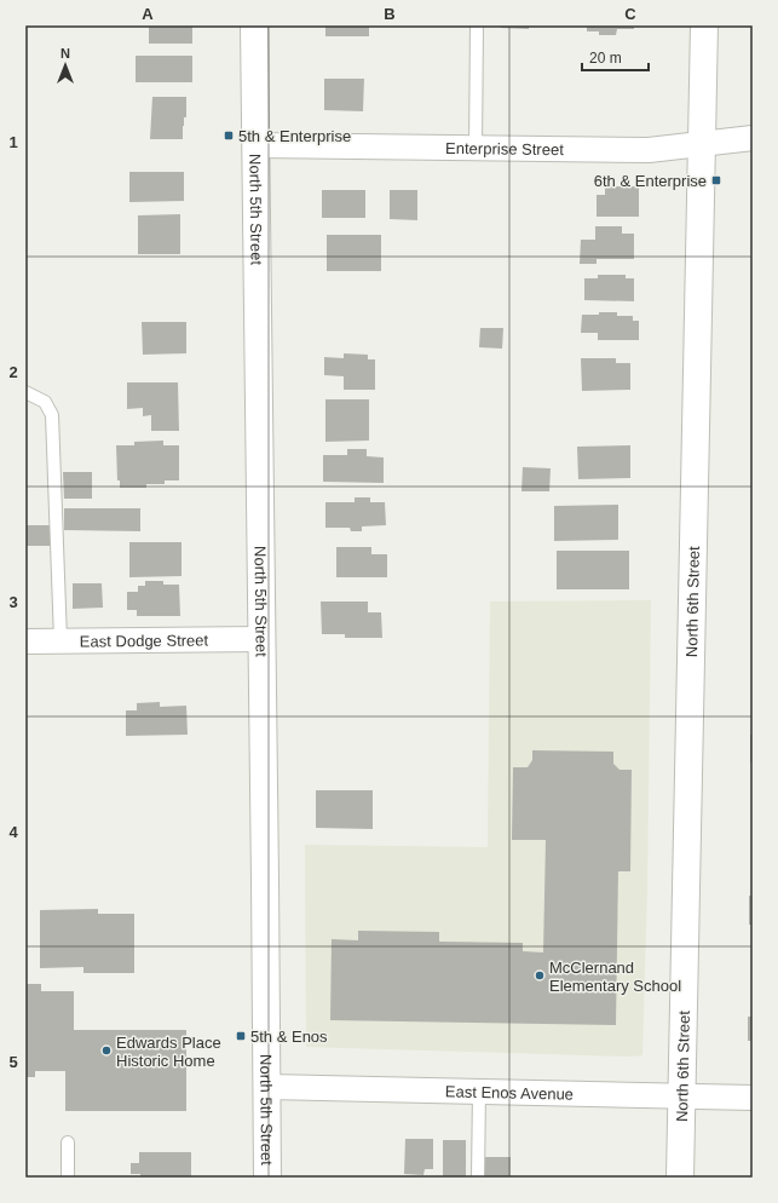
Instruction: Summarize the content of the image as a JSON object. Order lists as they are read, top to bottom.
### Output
{
  "streets": {
    "main road": ["North 5th Street", "North 6th Street"],
    "street": ["Enterprise Street", "East Dodge Street", "East Enos Avenue"]
  },
  "crossings": [
    ["Enterprise Street", "North 5th Street"],
    ["Enterprise Street", "North 6th Street"],
    ["North 5th Street", "East Dodge Street"],
    ["North 5th Street", "East Enos Avenue"],
    ["North 6th Street", "East Enos Avenue"]
  ],
  "places": {
    "transit": ["5th & Enterprise", "6th & Enterprise", "5th & Enos"],
    "other": ["McClernand Elementary School", "Edwards Place Historic Home"]
  },
  "scale_bar": "20 m",
  "north": "top",
  "grid": {
    "columns": ["A", "B", "C"],
    "rows": [
      "1",
      "2",
      "3",
      "4",
      "5"
    ]
  }
}
